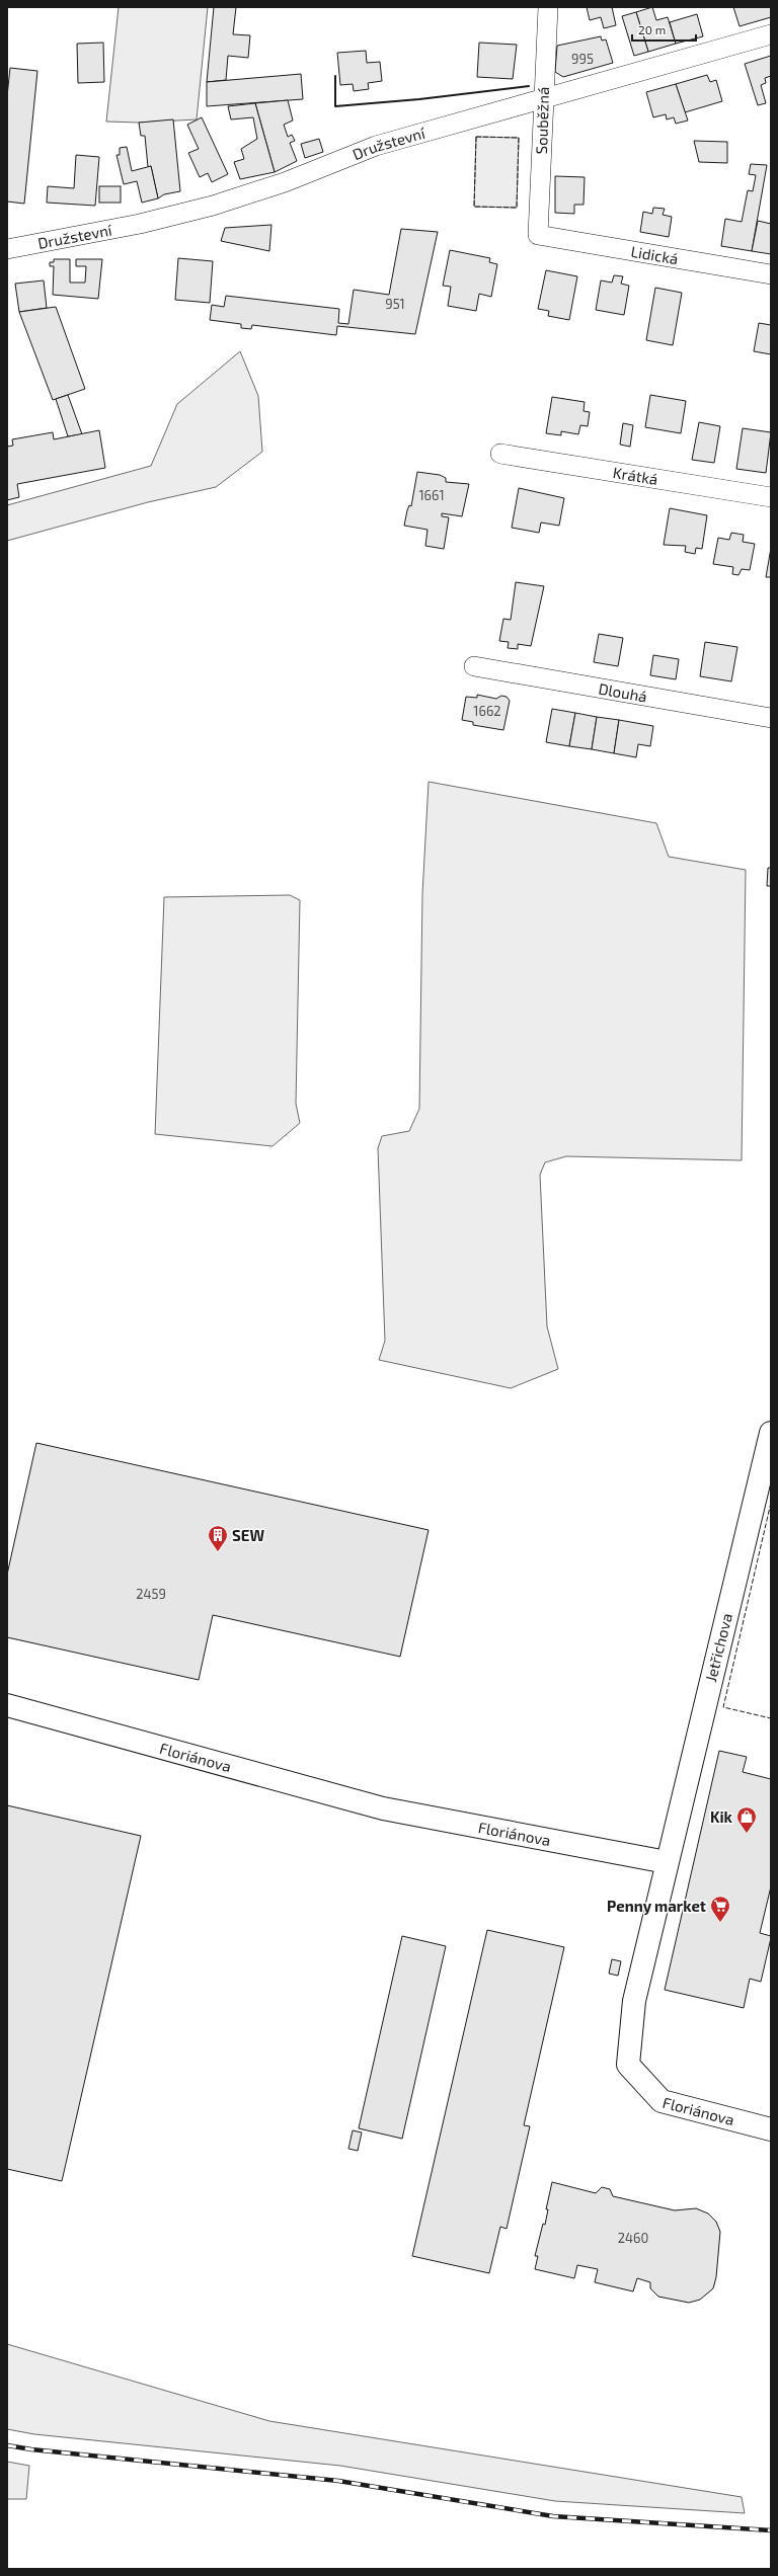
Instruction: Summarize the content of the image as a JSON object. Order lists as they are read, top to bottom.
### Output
{
  "streets": {
    "street": [
      "Souběžná",
      "Družstevní",
      "Lidická",
      "Krátká",
      "Dlouhá",
      "Jetřichova",
      "Floriánova"
    ]
  },
  "crossings": [
    ["Souběžná", "Družstevní"],
    ["Souběžná", "Lidická"],
    ["Jetřichova", "Floriánova"]
  ],
  "places": {
    "building": ["SEW"],
    "shop": ["Kik"],
    "supermarket": ["Penny market"]
  },
  "house_numbers": [
    "995",
    "951",
    "1661",
    "1662",
    "2459",
    "2460"
  ],
  "scale_bar": "20 m"
}
